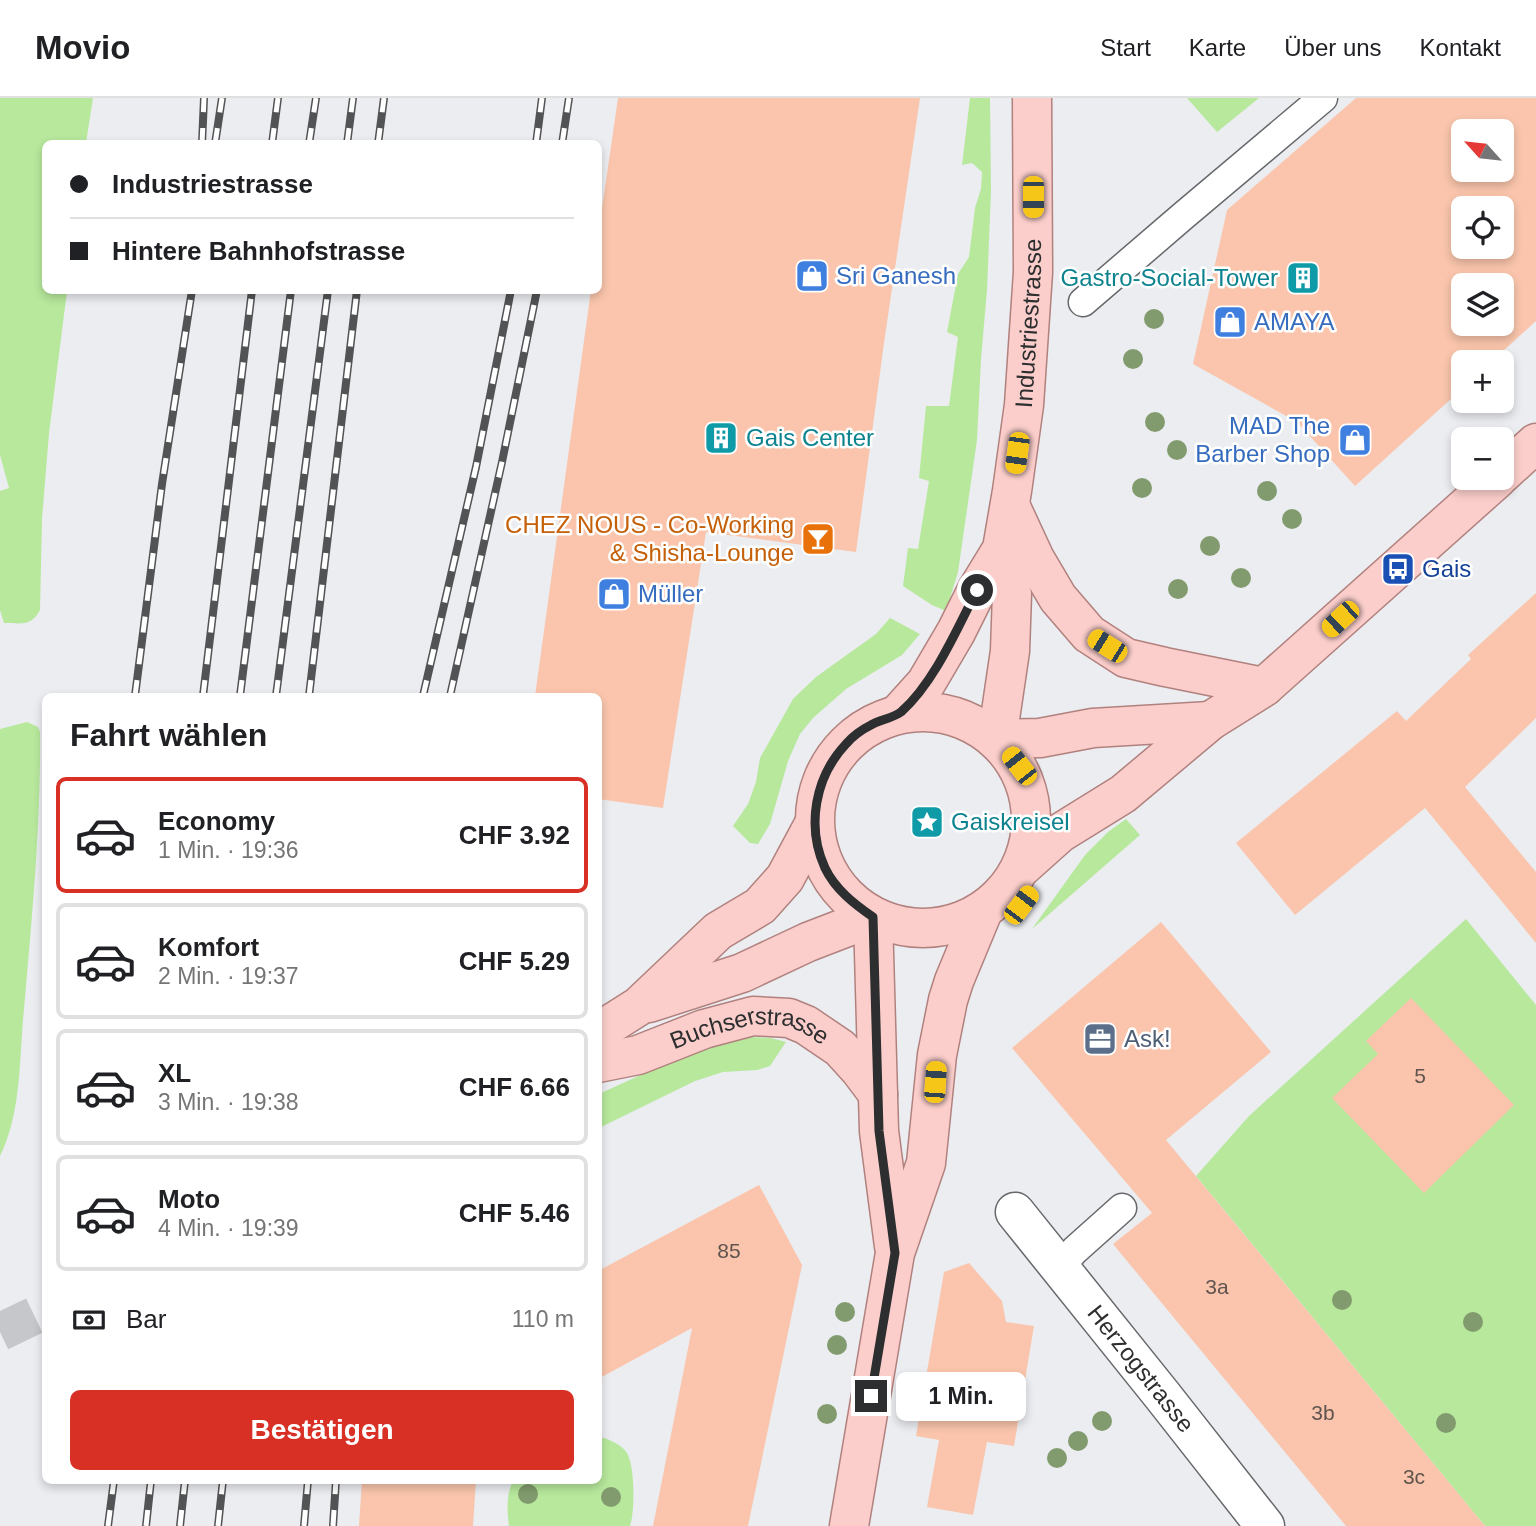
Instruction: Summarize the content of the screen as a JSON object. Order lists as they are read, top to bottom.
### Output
{
  "streets": {
    "main road": ["Industriestrasse", "Buchserstrasse"],
    "street": ["Herzogstrasse"]
  },
  "crossings": [
    ["Industriestrasse", "Buchserstrasse"]
  ],
  "places": {
    "shop": [
      "Sri Ganesh",
      "AMAYA",
      "MAD The Barber Shop",
      "Müller"
    ],
    "building": ["Gastro-Social-Tower", "Gais Center"],
    "bar": ["CHEZ NOUS - Co-Working & Shisha-Lounge"],
    "bus stop": ["Gais"],
    "place": ["Gaiskreisel"],
    "office": ["Ask!"]
  },
  "house_numbers": [
    "5",
    "85",
    "3a",
    "3b",
    "3c"
  ],
  "north": "top left",
  "page": {
    "header": "Movio",
    "nav": [
      "Start",
      "Karte",
      "Über uns",
      "Kontakt"
    ],
    "map_buttons": ["+", "−"],
    "banner": ["Industriestrasse", "Hintere Bahnhofstrasse"],
    "heading": "Fahrt wählen",
    "list": [
      {
        "name": "Economy",
        "note": "1 Min. · 19:36",
        "value": "CHF 3.92"
      },
      {
        "name": "Komfort",
        "note": "2 Min. · 19:37",
        "value": "CHF 5.29"
      },
      {
        "name": "XL",
        "note": "3 Min. · 19:38",
        "value": "CHF 6.66"
      },
      {
        "name": "Moto",
        "note": "4 Min. · 19:39",
        "value": "CHF 5.46"
      }
    ],
    "pay": ["Bar", "110 m"],
    "bubble": "1 Min.",
    "buttons": "Bestätigen"
  }
}
